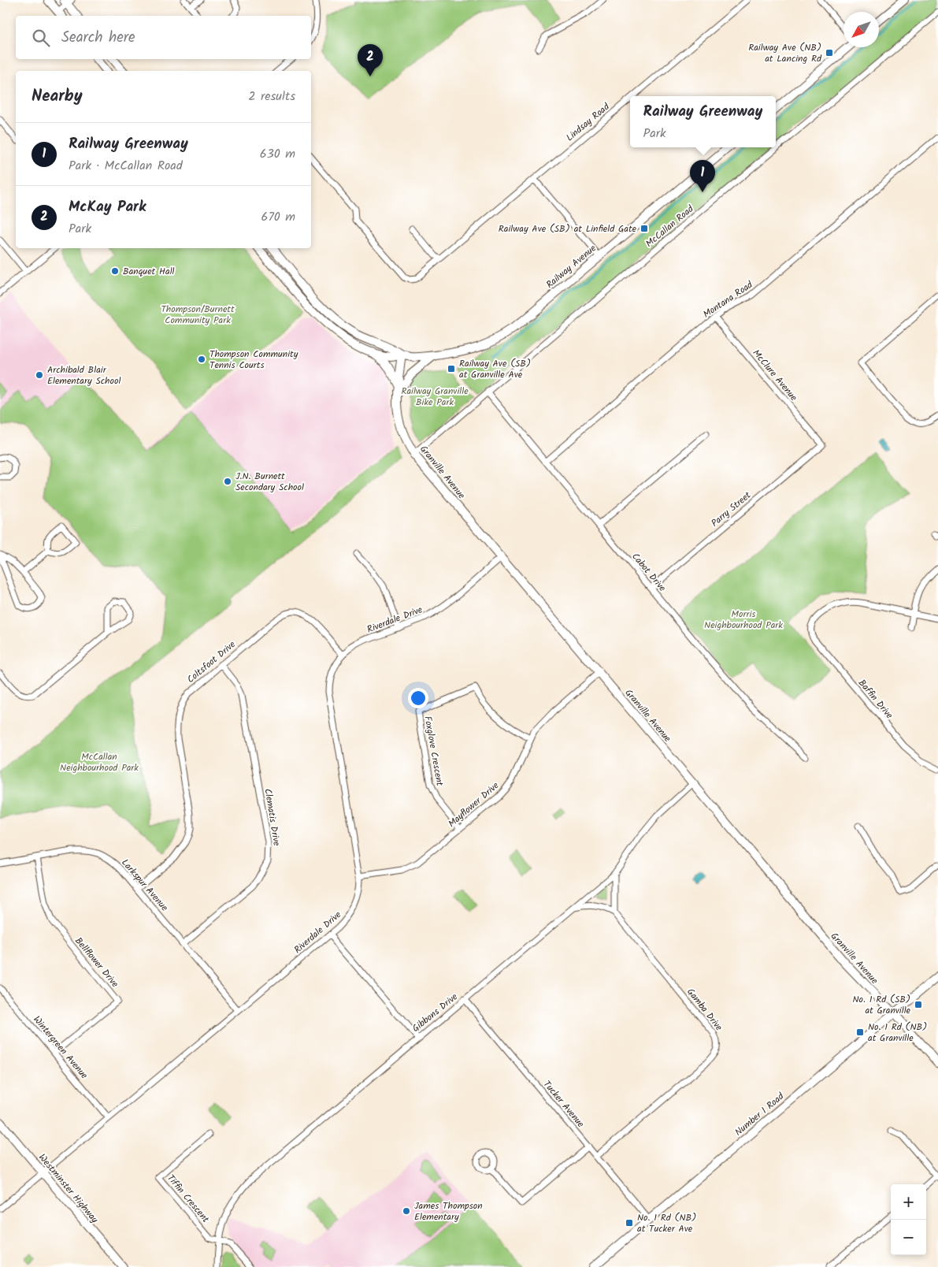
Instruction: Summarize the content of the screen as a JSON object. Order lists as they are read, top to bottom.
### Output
{
  "streets": {
    "main road": [
      "Railway Avenue",
      "Granville Avenue",
      "Number 1 Road",
      "Westminster Highway"
    ],
    "street": [
      "Lindsay Road",
      "McCallan Road",
      "Montana Road",
      "McClure Avenue",
      "Parry Street",
      "Cabot Drive",
      "Riverdale Drive",
      "Coltsfoot Drive",
      "Baffin Drive",
      "Foxglove Crescent",
      "Mayflower Drive",
      "Clematis Drive",
      "Larkspur Avenue",
      "Bellflower Drive",
      "Gamba Drive",
      "Gibbons Drive",
      "Wintergreen Avenue",
      "Tucker Avenue",
      "Tiffin Crescent"
    ]
  },
  "crossings": [
    ["McCallan Road", "Granville Avenue"],
    ["McCallan Road", "Cabot Drive"],
    ["Railway Avenue", "Granville Avenue"],
    ["Montana Road", "McClure Avenue"],
    ["Montana Road", "Cabot Drive"],
    ["McClure Avenue", "Parry Street"],
    ["Granville Avenue", "Riverdale Drive"],
    ["Granville Avenue", "Mayflower Drive"],
    ["Granville Avenue", "Gibbons Drive"],
    ["Granville Avenue", "Number 1 Road"],
    ["Parry Street", "Cabot Drive"],
    ["Riverdale Drive", "Coltsfoot Drive"],
    ["Riverdale Drive", "Mayflower Drive"],
    ["Riverdale Drive", "Larkspur Avenue"],
    ["Riverdale Drive", "Wintergreen Avenue"],
    ["Riverdale Drive", "Westminster Highway"],
    ["Coltsfoot Drive", "Clematis Drive"],
    ["Coltsfoot Drive", "Larkspur Avenue"],
    ["Foxglove Crescent", "Mayflower Drive"],
    ["Clematis Drive", "Larkspur Avenue"],
    ["Larkspur Avenue", "Bellflower Drive"],
    ["Bellflower Drive", "Wintergreen Avenue"],
    ["Gamba Drive", "Gibbons Drive"],
    ["Gamba Drive", "Tucker Avenue"],
    ["Gibbons Drive", "Tucker Avenue"],
    ["Gibbons Drive", "Tiffin Crescent"],
    ["Tucker Avenue", "Number 1 Road"]
  ],
  "parks": [
    "Thompson/Burnett Community Park",
    "Railway Granville Bike Park",
    "Morris Neighbourhood Park",
    "McCallan Neighbourhood Park"
  ],
  "places": {
    "transit": [
      "Railway Ave (NB) at Lancing Rd",
      "Railway Ave (SB) at Linfield Gate",
      "Railway Ave (SB) at Granville Ave",
      "No. 1 Rd (SB) at Granville",
      "No. 1 Rd (NB) at Granville",
      "No. 1 Rd (NB) at Tucker Ave"
    ],
    "other": [
      "Banquet Hall",
      "Thompson Community Tennis Courts",
      "Archibald Blair Elementary School",
      "J.N. Burnett Secondary School",
      "James Thompson Elementary"
    ]
  },
  "north": "bottom left",
  "page": {
    "search": "Search here",
    "pins": ["2", "1"],
    "heading": ["Nearby", "2 results"],
    "popup": ["Railway Greenway", "Park"],
    "list": [
      {
        "mark": "1",
        "name": "Railway Greenway",
        "note": "Park · McCallan Road",
        "value": "630 m"
      },
      {
        "mark": "2",
        "name": "McKay Park",
        "note": "Park",
        "value": "670 m"
      }
    ],
    "map_buttons": ["+", "−"]
  }
}
